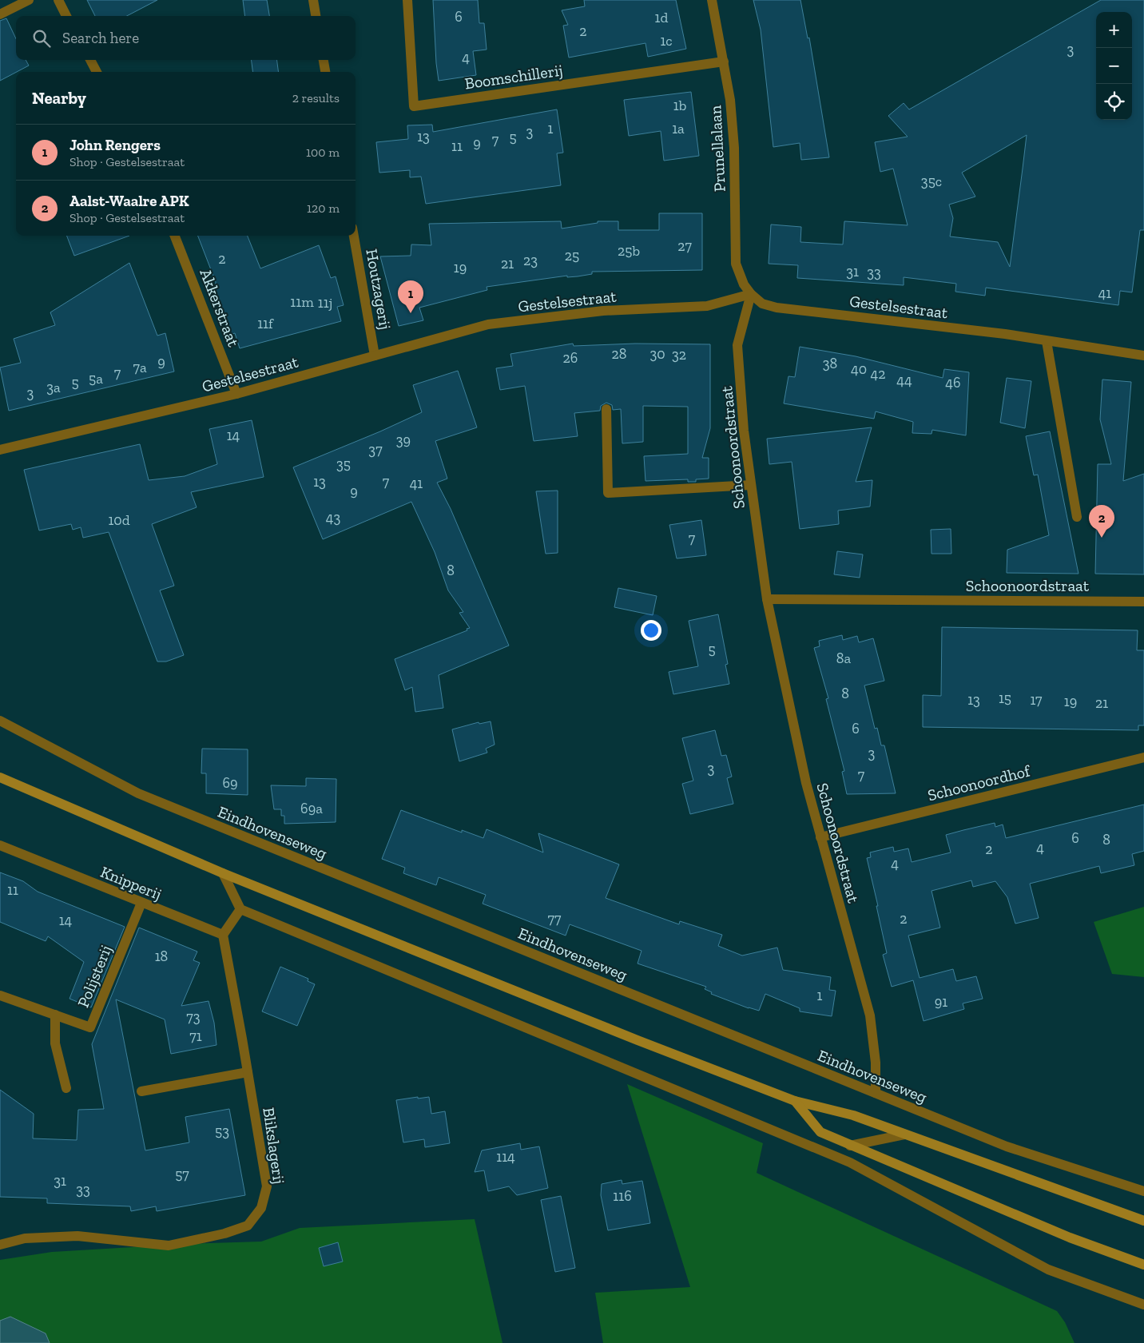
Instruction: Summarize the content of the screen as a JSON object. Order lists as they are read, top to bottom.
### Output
{
  "streets": {
    "street": [
      "Boomschillerij",
      "Prunellalaan",
      "Houtzagerij",
      "Gestelsestraat",
      "Akkerstraat",
      "Schoonoordstraat",
      "Schoonoordhof",
      "Eindhovenseweg",
      "Knipperij",
      "Polijsterij",
      "Blikslagerij"
    ]
  },
  "crossings": [
    ["Boomschillerij", "Prunellalaan"],
    ["Prunellalaan", "Gestelsestraat"],
    ["Prunellalaan", "Schoonoordstraat"],
    ["Houtzagerij", "Gestelsestraat"],
    ["Gestelsestraat", "Akkerstraat"],
    ["Gestelsestraat", "Schoonoordstraat"],
    ["Schoonoordstraat", "Schoonoordhof"],
    ["Schoonoordstraat", "Eindhovenseweg"],
    ["Knipperij", "Polijsterij"],
    ["Knipperij", "Blikslagerij"]
  ],
  "house_numbers": [
    "6",
    "1d",
    "2",
    "1c",
    "3",
    "4",
    "1b",
    "1",
    "1a",
    "3",
    "13",
    "5",
    "7",
    "9",
    "11",
    "35c",
    "27",
    "25b",
    "25",
    "2",
    "23",
    "21",
    "19",
    "31",
    "33",
    "41",
    "11m",
    "11j",
    "11f",
    "28",
    "30",
    "32",
    "26",
    "9",
    "38",
    "7a",
    "40",
    "7",
    "42",
    "5a",
    "44",
    "5",
    "46",
    "3a",
    "3",
    "14",
    "39",
    "37",
    "35",
    "13",
    "7",
    "41",
    "9",
    "43",
    "10d",
    "7",
    "8",
    "5",
    "8a",
    "8",
    "15",
    "13",
    "17",
    "19",
    "21",
    "6",
    "3",
    "3",
    "7",
    "69",
    "69a",
    "6",
    "8",
    "4",
    "2",
    "4",
    "11",
    "77",
    "2",
    "14",
    "18",
    "1",
    "91",
    "73",
    "71",
    "53",
    "114",
    "57",
    "31",
    "33",
    "116"
  ],
  "page": {
    "map_buttons": ["+", "−"],
    "search": "Search here",
    "heading": ["Nearby", "2 results"],
    "list": [
      {
        "mark": "1",
        "name": "John Rengers",
        "note": "Shop · Gestelsestraat",
        "value": "100 m"
      },
      {
        "mark": "2",
        "name": "Aalst-Waalre APK",
        "note": "Shop · Gestelsestraat",
        "value": "120 m"
      }
    ],
    "pins": ["1", "2"]
  }
}
